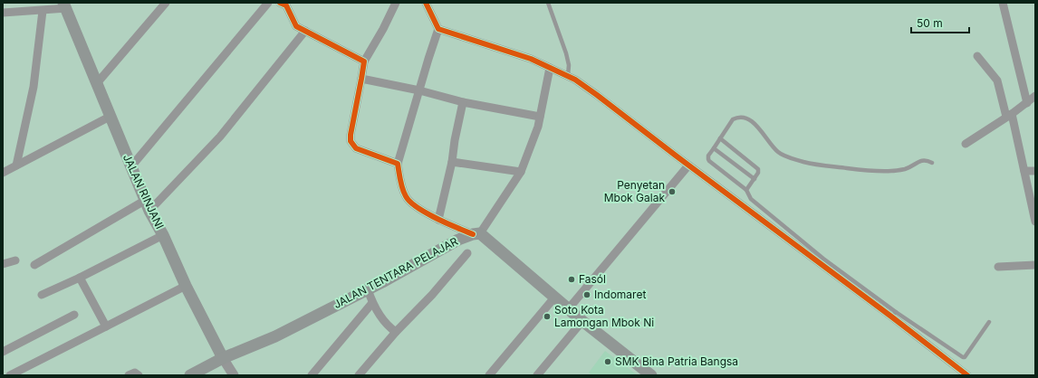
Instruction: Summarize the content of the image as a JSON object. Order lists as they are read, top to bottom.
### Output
{
  "streets": {
    "main road": ["JALAN RINJANI", "JALAN TENTARA PELAJAR"]
  },
  "crossings": [
    ["JALAN RINJANI", "JALAN TENTARA PELAJAR"]
  ],
  "places": [
    "Penyetan Mbok Galak",
    "Fasól",
    "Indomaret",
    "Soto Kota Lamongan Mbok Ni",
    "SMK Bina Patria Bangsa"
  ],
  "scale_bar": "50 m"
}
